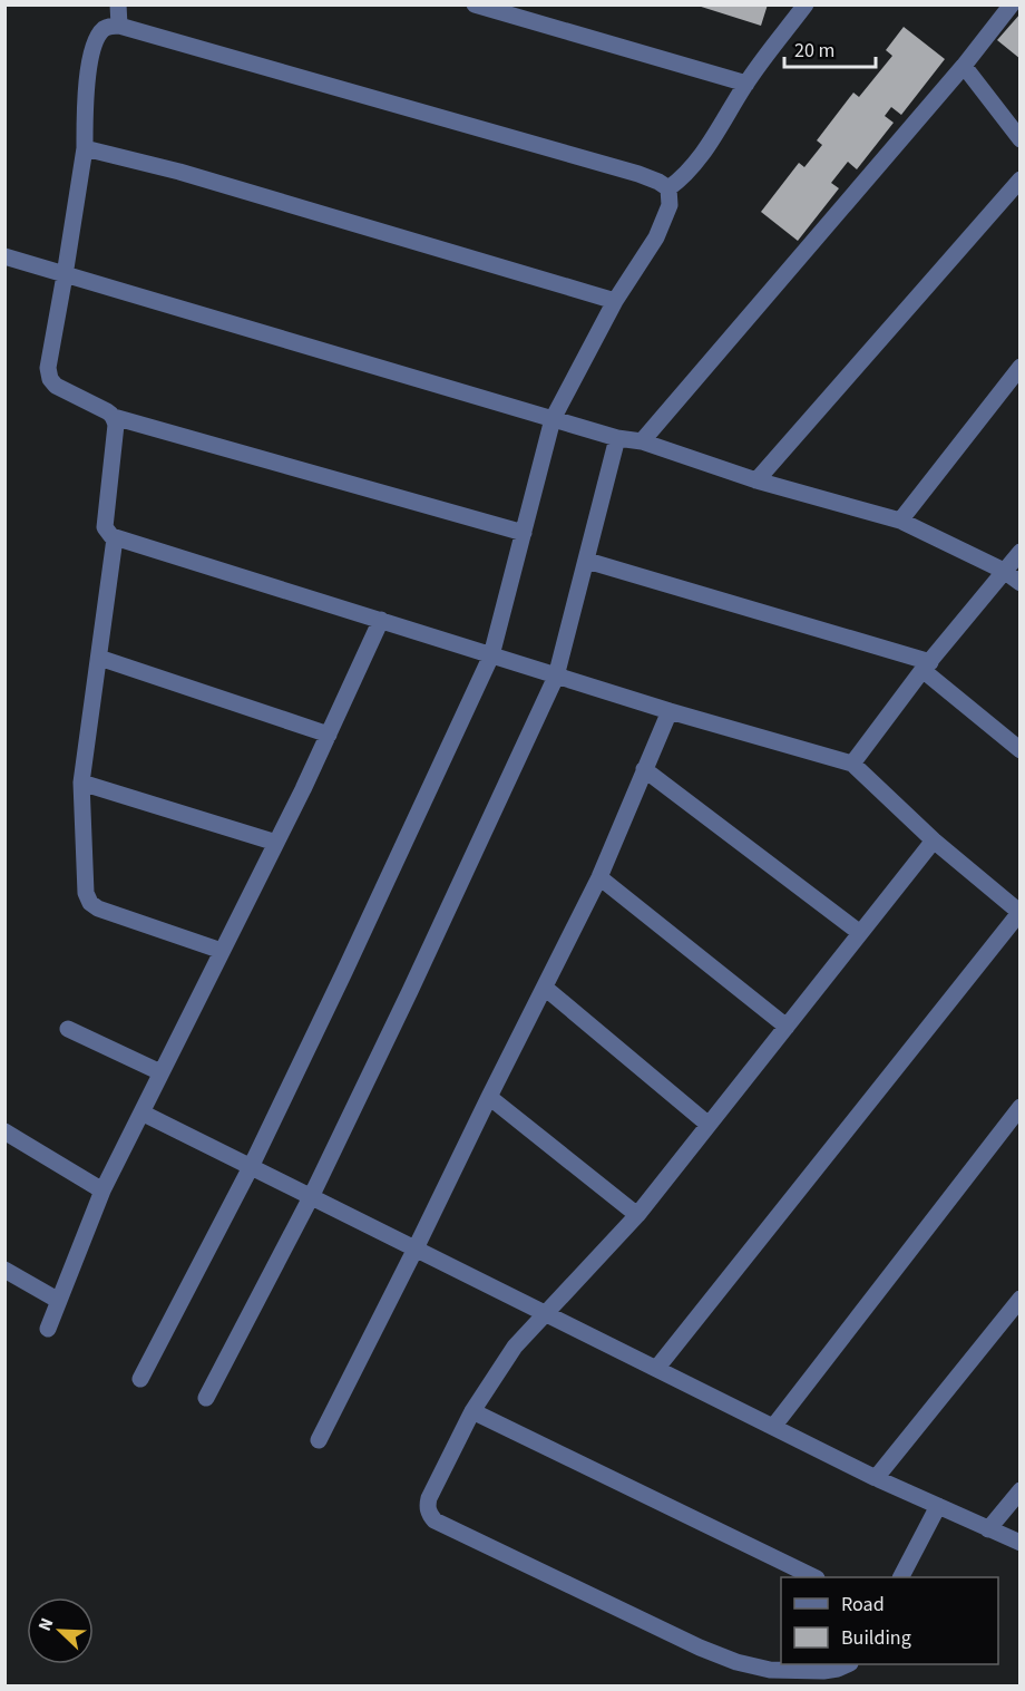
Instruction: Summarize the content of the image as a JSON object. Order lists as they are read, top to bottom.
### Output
{
  "legend": ["Road", "Building"],
  "scale_bar": "20 m",
  "north": "top left"
}
